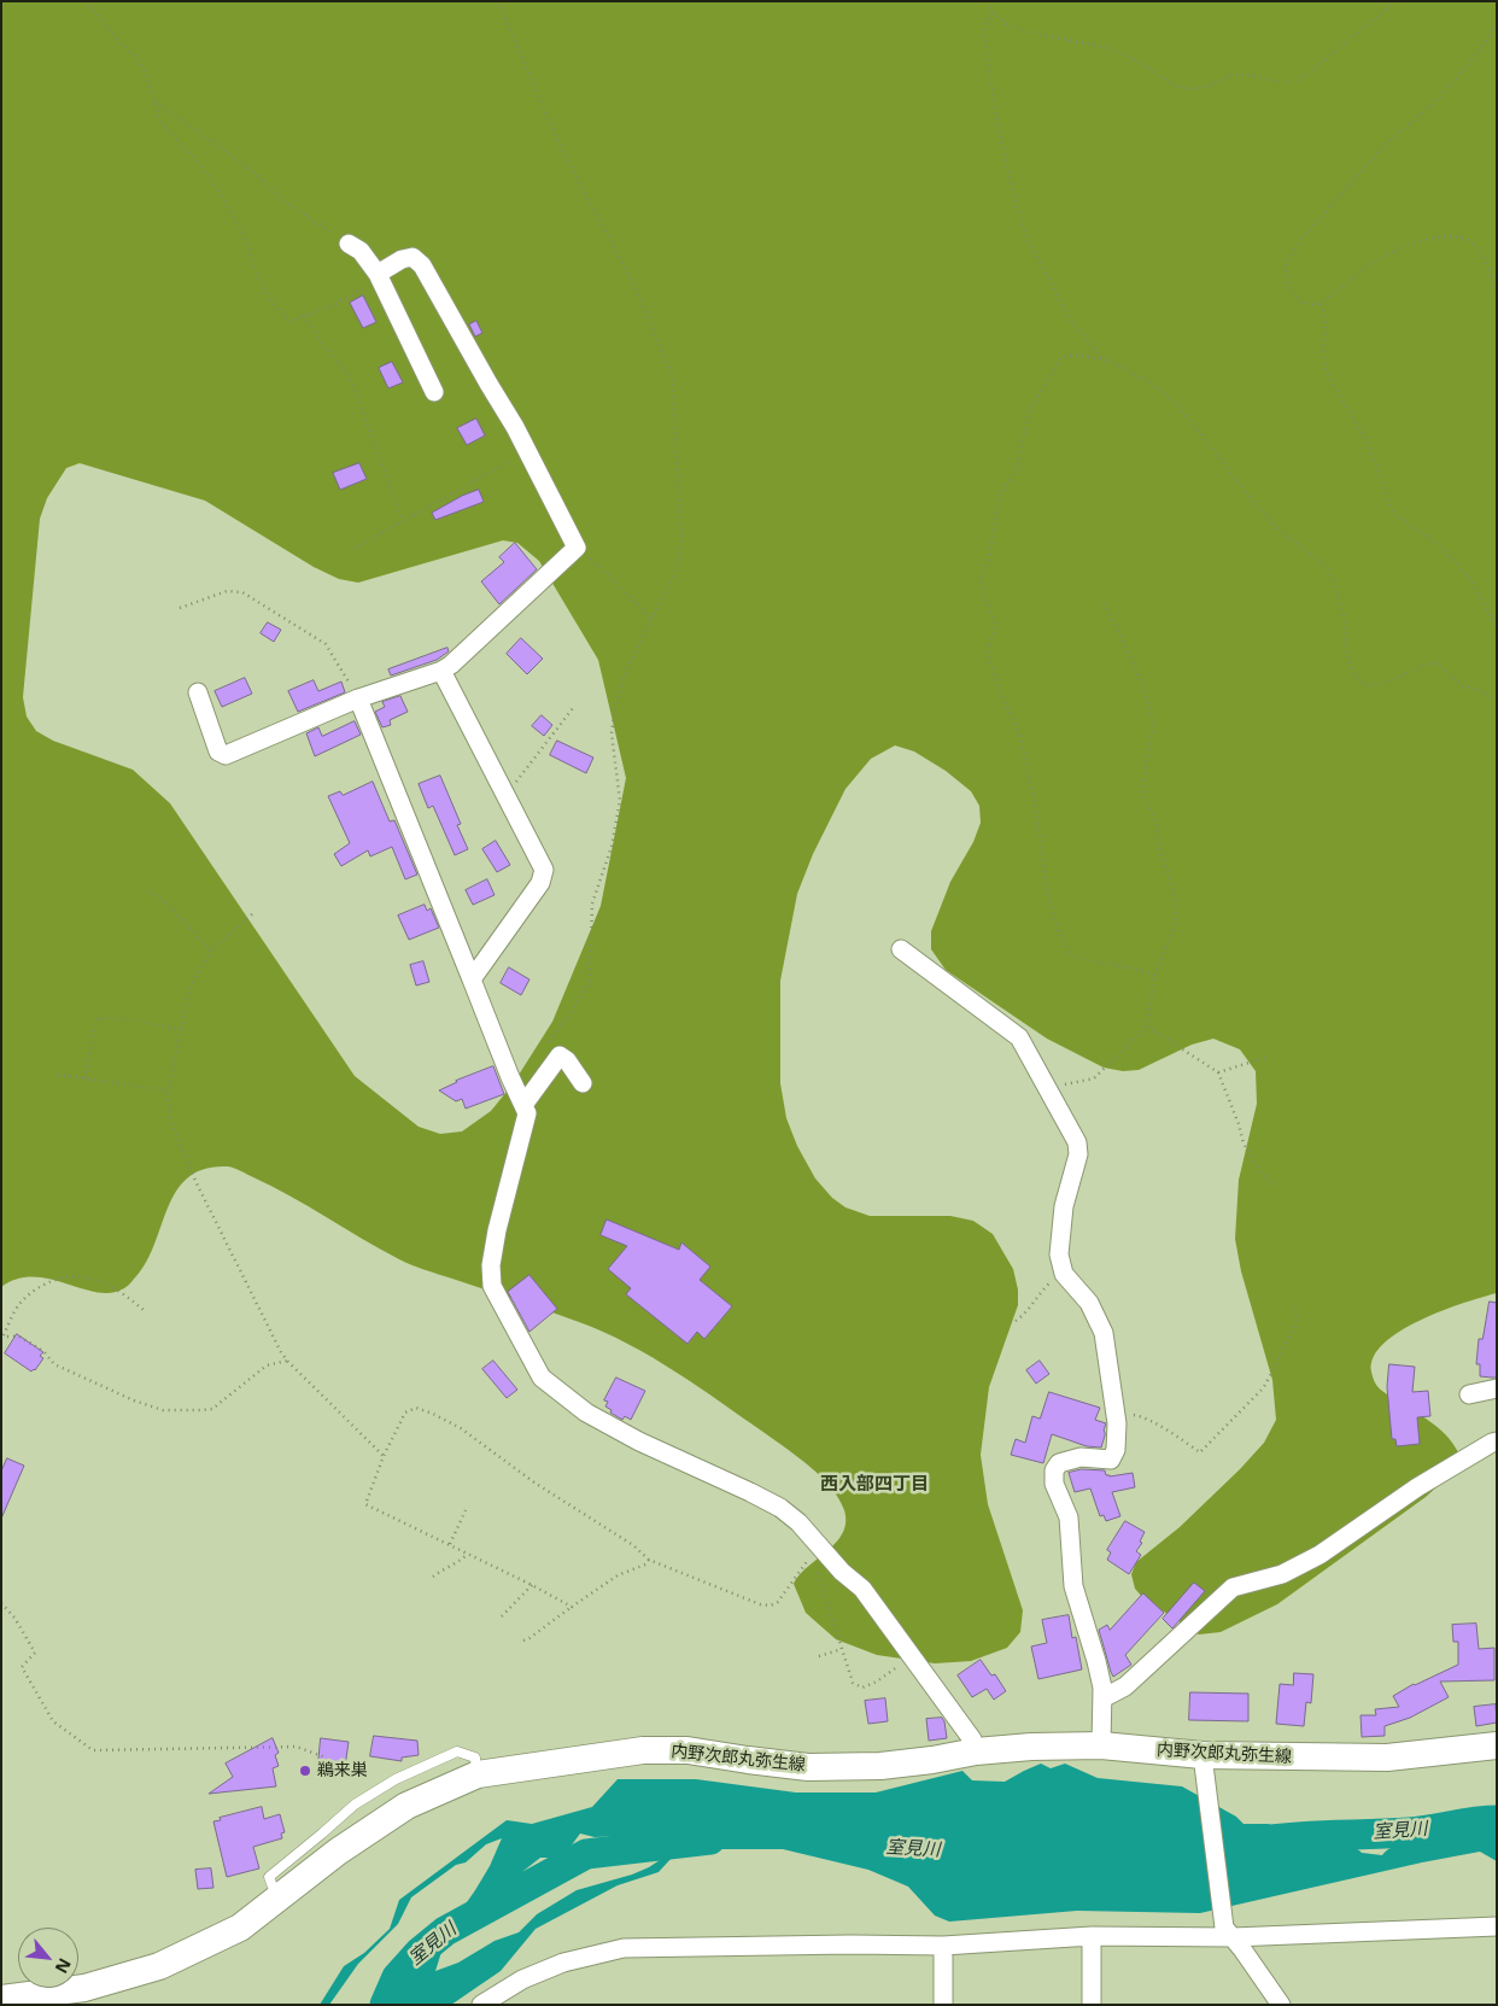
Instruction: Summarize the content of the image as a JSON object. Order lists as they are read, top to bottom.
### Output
{
  "streets": {
    "main road": ["内野次郎丸弥生線"]
  },
  "districts": ["西入部四丁目"],
  "water": ["室見川"],
  "places": ["鵜来巣"],
  "north": "bottom right"
}
